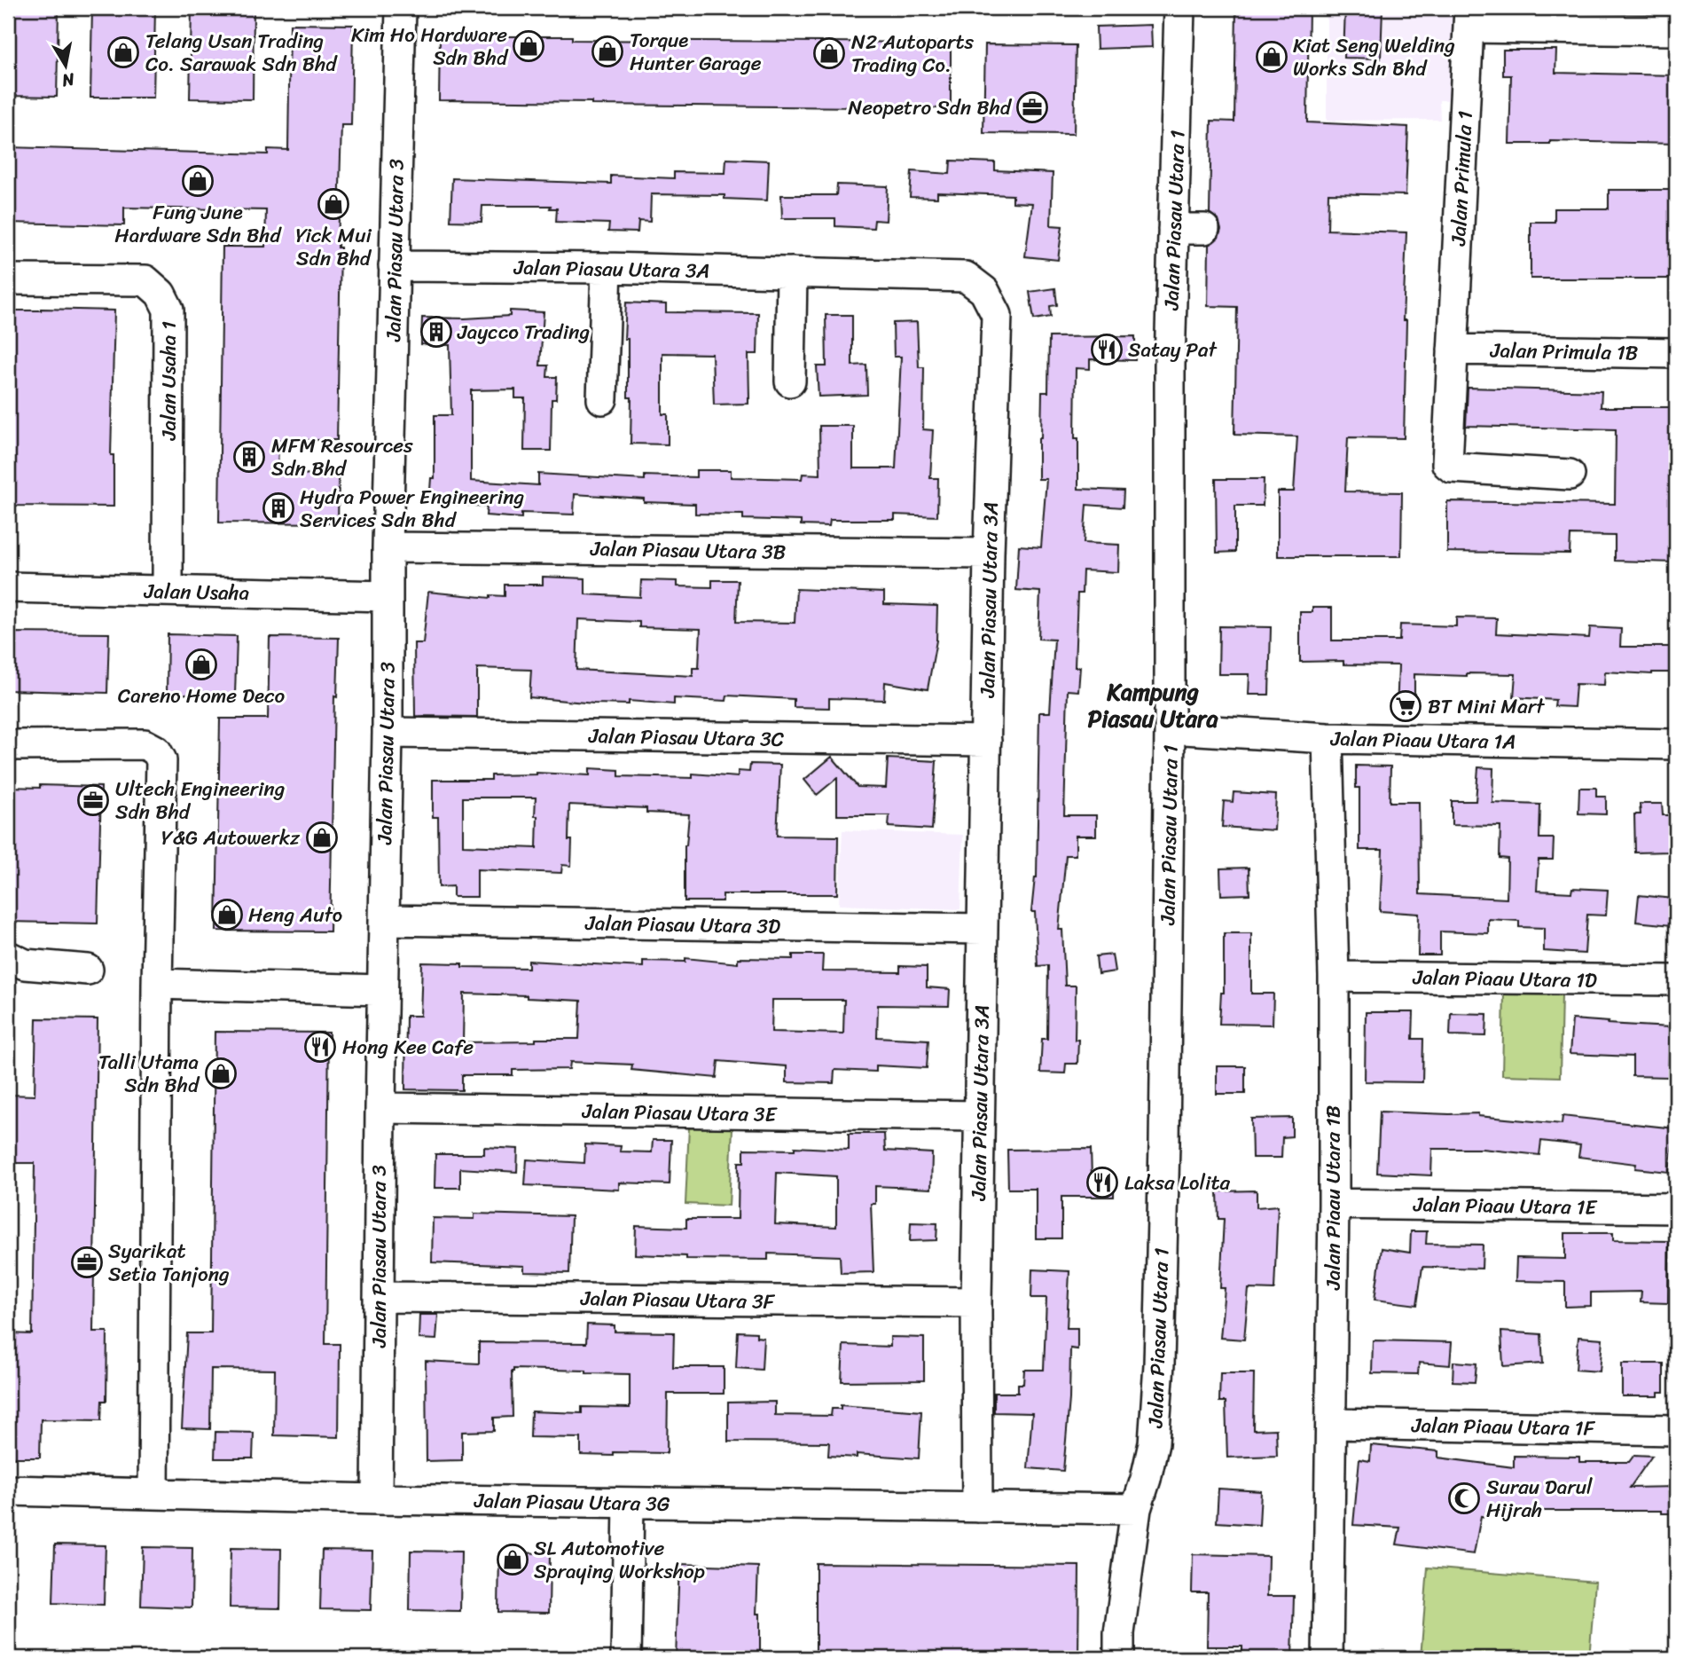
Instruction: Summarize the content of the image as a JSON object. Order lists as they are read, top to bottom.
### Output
{
  "streets": {
    "street": [
      "Jalan Primula 1",
      "Jalan Piasau Utara 1",
      "Jalan Piasau Utara 3",
      "Jalan Piasau Utara 3A",
      "Jalan Primula 1B",
      "Jalan Usaha 1",
      "Jalan Piasau Utara 3B",
      "Jalan Usaha",
      "Jalan Piasau Utara 3C",
      "Jalan Piaau Utara 1A",
      "Jalan Piasau Utara 3D",
      "Jalan Piaau Utara 1D",
      "Jalan Piasau Utara 3E",
      "Jalan Piaau Utara 1B",
      "Jalan Piaau Utara 1E",
      "Jalan Piasau Utara 3F",
      "Jalan Piaau Utara 1F",
      "Jalan Piasau Utara 3G"
    ]
  },
  "crossings": [
    ["Jalan Primula 1", "Jalan Primula 1B"],
    ["Jalan Piasau Utara 1", "Jalan Piaau Utara 1A"],
    ["Jalan Piasau Utara 1", "Jalan Piasau Utara 3G"],
    ["Jalan Piasau Utara 3", "Jalan Piasau Utara 3A"],
    ["Jalan Piasau Utara 3", "Jalan Piasau Utara 3B"],
    ["Jalan Piasau Utara 3", "Jalan Usaha"],
    ["Jalan Piasau Utara 3", "Jalan Piasau Utara 3C"],
    ["Jalan Piasau Utara 3", "Jalan Piasau Utara 3D"],
    ["Jalan Piasau Utara 3", "Jalan Piasau Utara 3E"],
    ["Jalan Piasau Utara 3", "Jalan Piasau Utara 3F"],
    ["Jalan Piasau Utara 3", "Jalan Piasau Utara 3G"],
    ["Jalan Piasau Utara 3A", "Jalan Piasau Utara 3B"],
    ["Jalan Piasau Utara 3A", "Jalan Piasau Utara 3C"],
    ["Jalan Piasau Utara 3A", "Jalan Piasau Utara 3D"],
    ["Jalan Piasau Utara 3A", "Jalan Piasau Utara 3E"],
    ["Jalan Piasau Utara 3A", "Jalan Piasau Utara 3F"],
    ["Jalan Piasau Utara 3A", "Jalan Piasau Utara 3G"],
    ["Jalan Usaha 1", "Jalan Usaha"],
    ["Jalan Piaau Utara 1A", "Jalan Piaau Utara 1B"],
    ["Jalan Piaau Utara 1D", "Jalan Piaau Utara 1B"],
    ["Jalan Piaau Utara 1B", "Jalan Piaau Utara 1E"],
    ["Jalan Piaau Utara 1B", "Jalan Piaau Utara 1F"]
  ],
  "districts": ["Kampung Piasau Utara"],
  "places": {
    "shop": [
      "Kim Ho Hardware Sdn Bhd",
      "Torque Hunter Garage",
      "Telang Usan Trading Co. Sarawak Sdn Bhd",
      "N2 Autoparts Trading Co.",
      "Kiat Seng Welding Works Sdn Bhd",
      "Fung June Hardware Sdn Bhd",
      "Yick Mui Sdn Bhd",
      "Careno Home Deco",
      "Y&G Autowerkz",
      "Heng Auto",
      "Talli Utama Sdn Bhd",
      "SL Automotive Spraying Workshop"
    ],
    "office": ["Neopetro Sdn Bhd", "Ultech Engineering Sdn Bhd", "Syarikat Setia Tanjong"],
    "building": ["Jaycco Trading", "MFM Resources Sdn Bhd", "Hydra Power Engineering Services Sdn Bhd"],
    "restaurant": ["Satay Pat", "Hong Kee Cafe", "Laksa Lolita"],
    "supermarket": ["BT Mini Mart"],
    "mosque": ["Surau Darul Hijrah"]
  },
  "north": "bottom"
}
